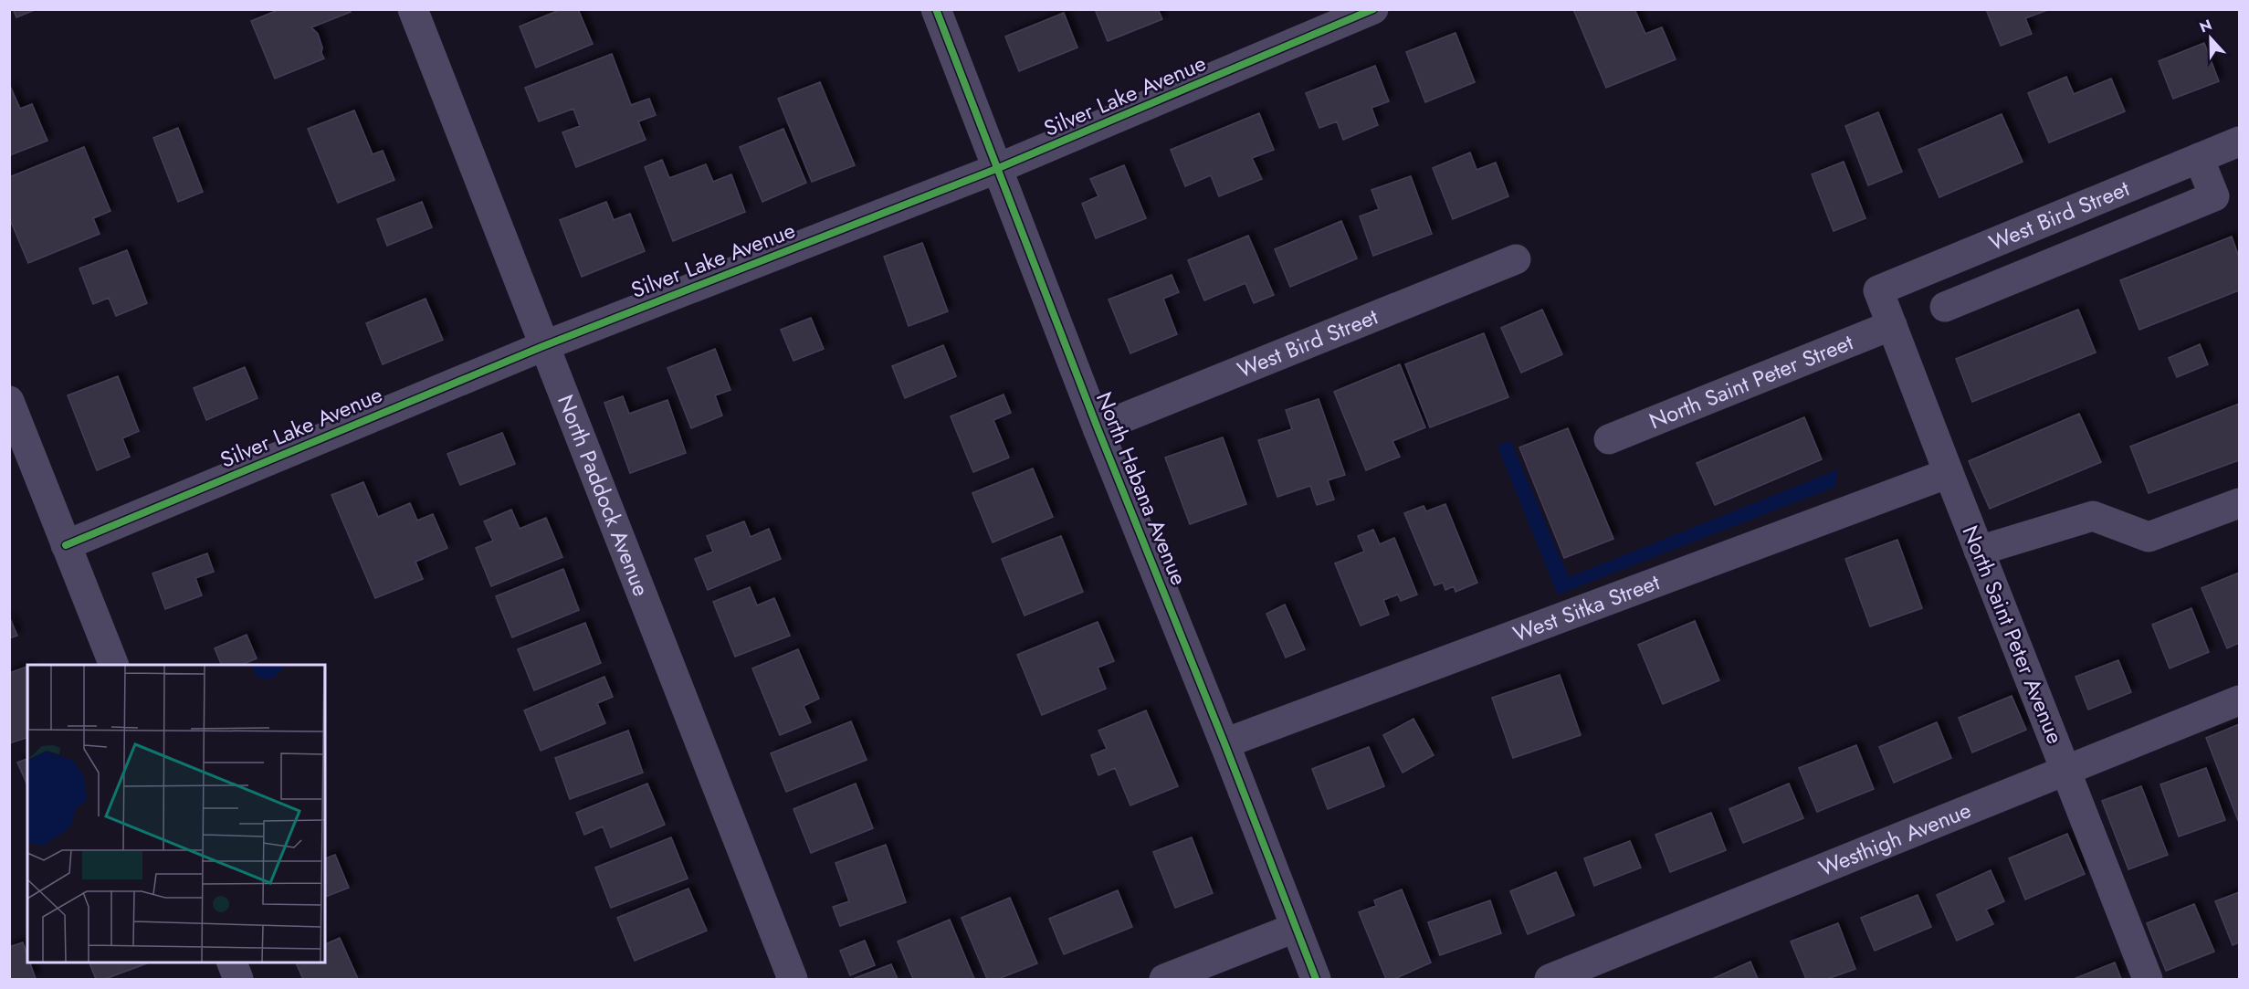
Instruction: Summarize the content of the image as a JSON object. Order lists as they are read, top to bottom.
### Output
{
  "streets": {
    "street": [
      "Silver Lake Avenue",
      "West Bird Street",
      "North Saint Peter Street",
      "North Habana Avenue",
      "North Paddock Avenue",
      "West Sitka Street",
      "North Saint Peter Avenue",
      "Westhigh Avenue"
    ]
  },
  "crossings": [
    ["Silver Lake Avenue", "North Habana Avenue"],
    ["Silver Lake Avenue", "North Paddock Avenue"],
    ["West Bird Street", "North Habana Avenue"],
    ["West Bird Street", "North Saint Peter Avenue"],
    ["North Saint Peter Street", "North Saint Peter Avenue"],
    ["North Habana Avenue", "West Sitka Street"],
    ["West Sitka Street", "North Saint Peter Avenue"],
    ["North Saint Peter Avenue", "Westhigh Avenue"]
  ],
  "north": "top"
}
